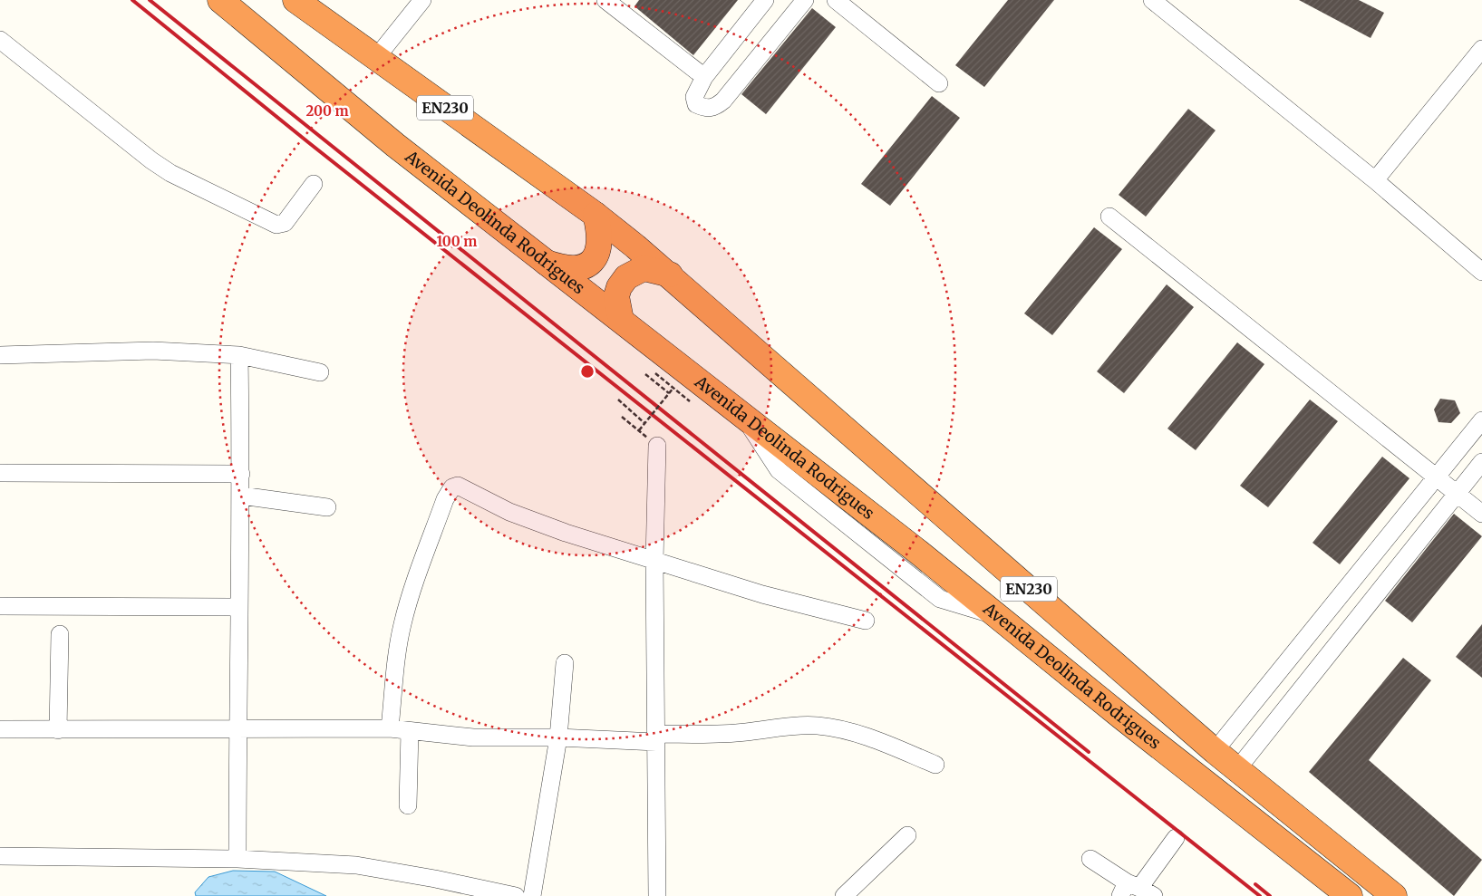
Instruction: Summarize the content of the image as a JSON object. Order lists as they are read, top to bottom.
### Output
{
  "streets": {
    "highway": ["EN230", "Avenida Deolinda Rodrigues"]
  },
  "rings": ["200 m", "100 m"]
}
